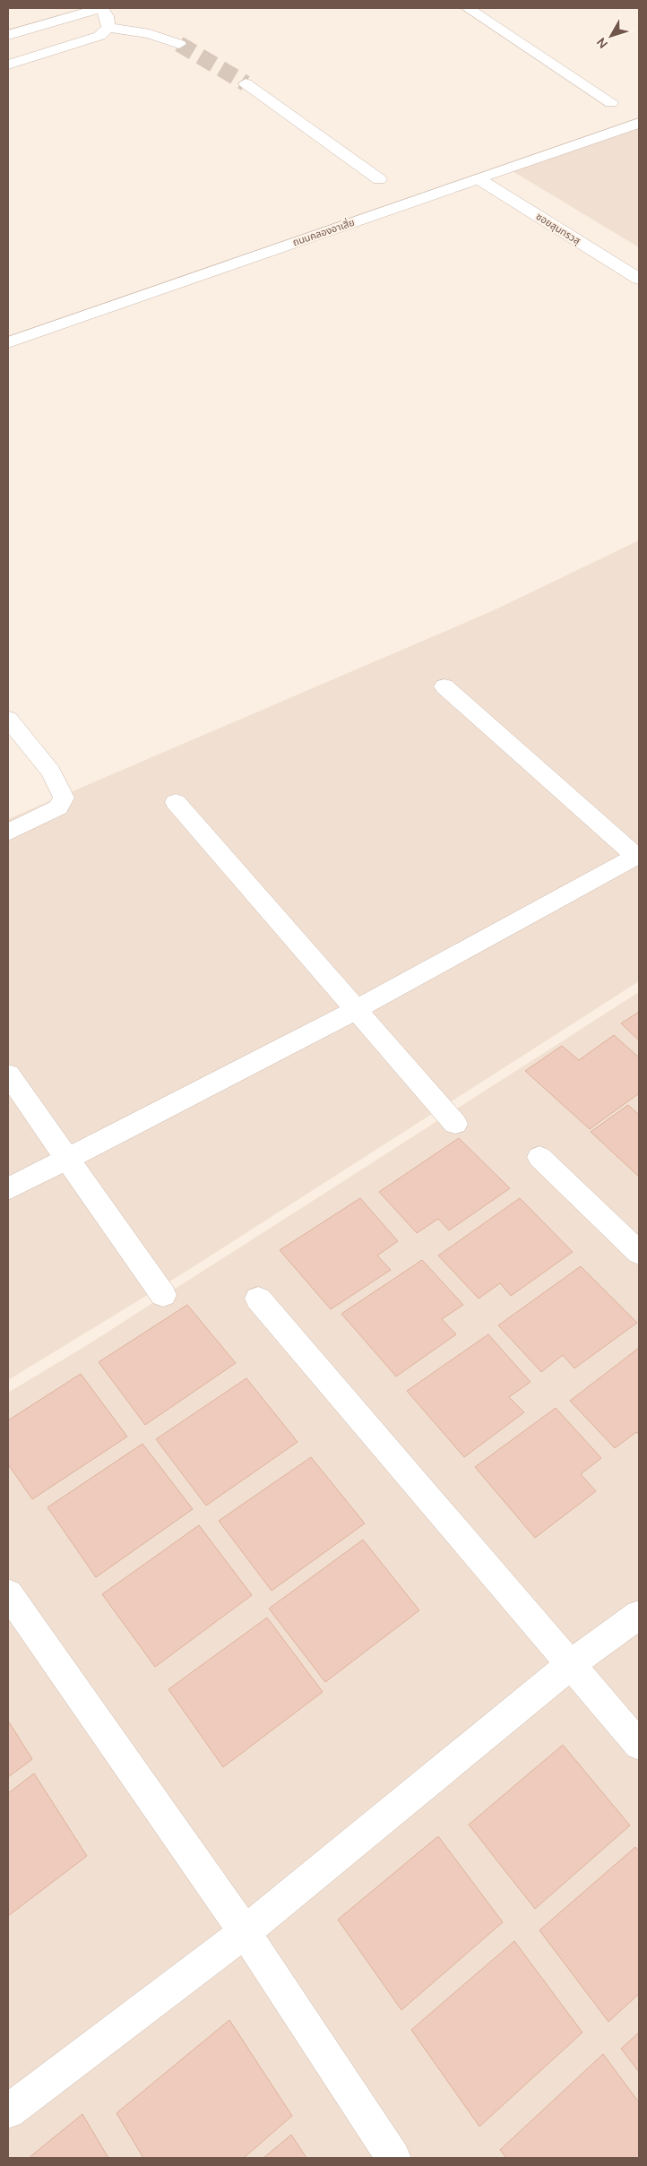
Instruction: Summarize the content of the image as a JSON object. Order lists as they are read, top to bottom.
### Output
{
  "streets": {
    "street": ["ซอยสุนทรวสุ", "ถนนคลองอาเสี่ย"]
  },
  "crossings": [
    ["ซอยสุนทรวสุ", "ถนนคลองอาเสี่ย"]
  ],
  "north": "bottom left"
}
